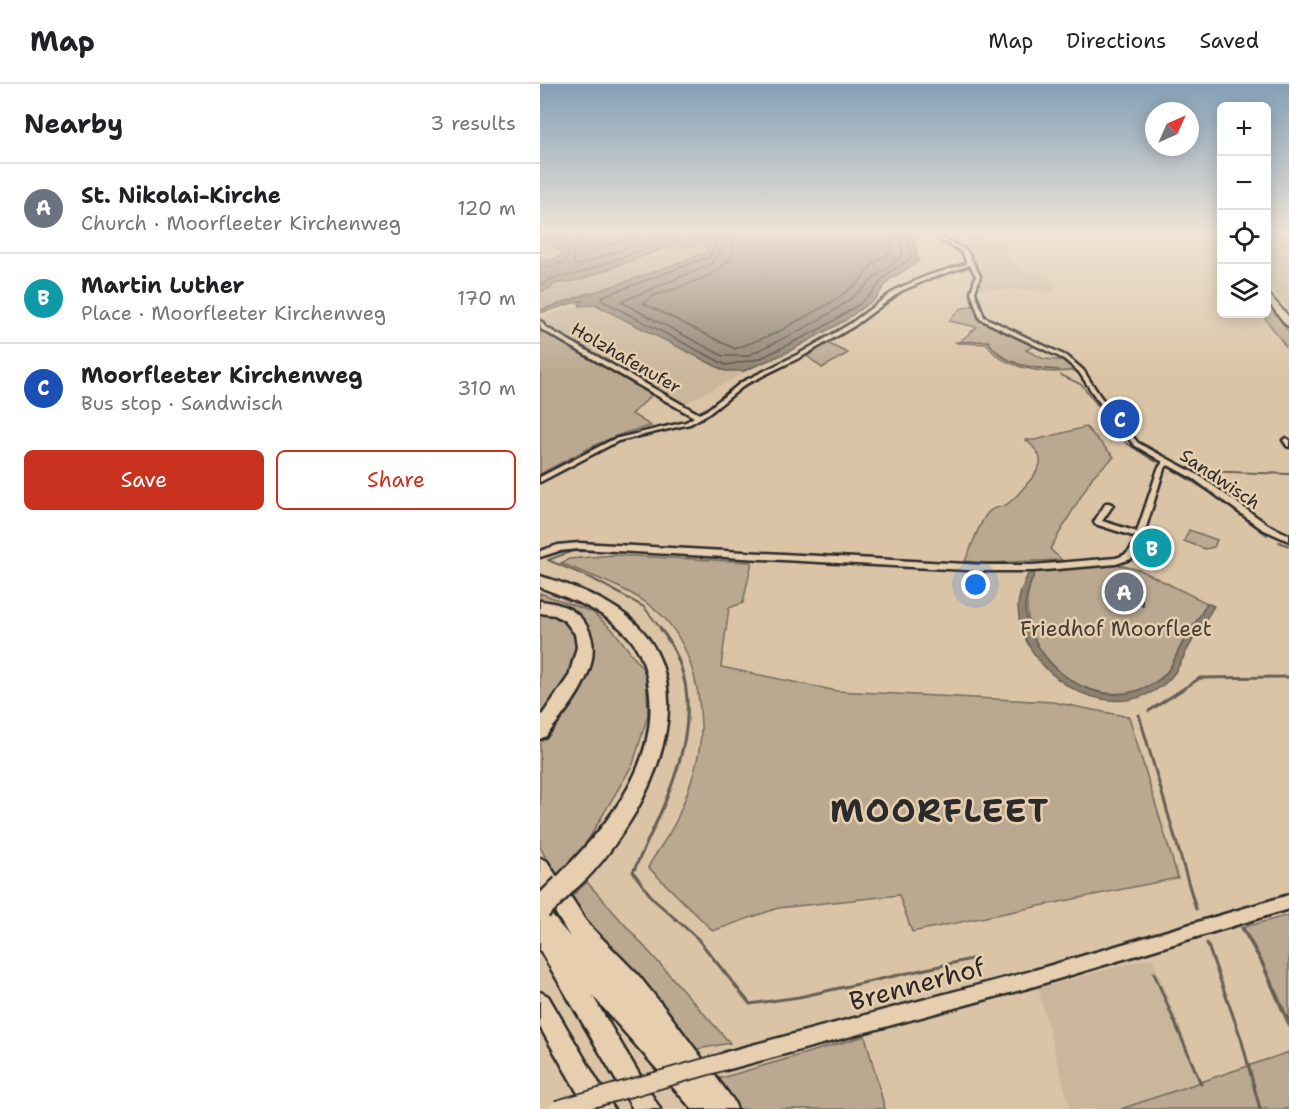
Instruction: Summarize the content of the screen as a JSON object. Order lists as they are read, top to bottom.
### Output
{
  "streets": {
    "street": ["Holzhafenufer", "Sandwisch", "Brennerhof"]
  },
  "districts": ["MOORFLEET"],
  "parks": ["Friedhof Moorfleet"],
  "north": "top right",
  "page": {
    "header": "Map",
    "nav": ["Map", "Directions", "Saved"],
    "heading": ["Nearby", "3 results"],
    "map_buttons": ["+", "−"],
    "list": [
      {
        "mark": "A",
        "name": "St. Nikolai-Kirche",
        "note": "Church · Moorfleeter Kirchenweg",
        "value": "120 m"
      },
      {
        "mark": "B",
        "name": "Martin Luther",
        "note": "Place · Moorfleeter Kirchenweg",
        "value": "170 m"
      },
      {
        "mark": "C",
        "name": "Moorfleeter Kirchenweg",
        "note": "Bus stop · Sandwisch",
        "value": "310 m"
      }
    ],
    "pins": ["C", "B", "A"],
    "buttons": ["Save", "Share"]
  }
}
